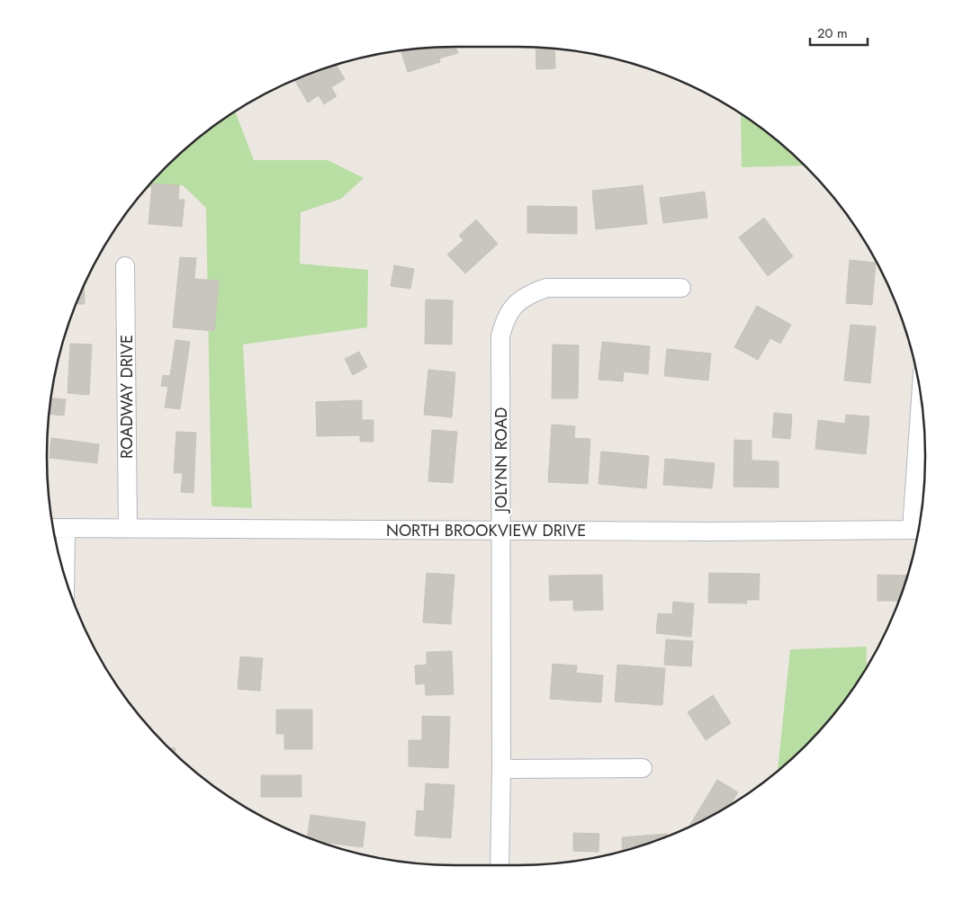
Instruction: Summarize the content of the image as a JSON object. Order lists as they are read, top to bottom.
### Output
{
  "streets": {
    "street": ["ROADWAY DRIVE", "JOLYNN ROAD", "NORTH BROOKVIEW DRIVE"]
  },
  "crossings": [
    ["ROADWAY DRIVE", "NORTH BROOKVIEW DRIVE"],
    ["JOLYNN ROAD", "NORTH BROOKVIEW DRIVE"]
  ],
  "scale_bar": "20 m"
}
